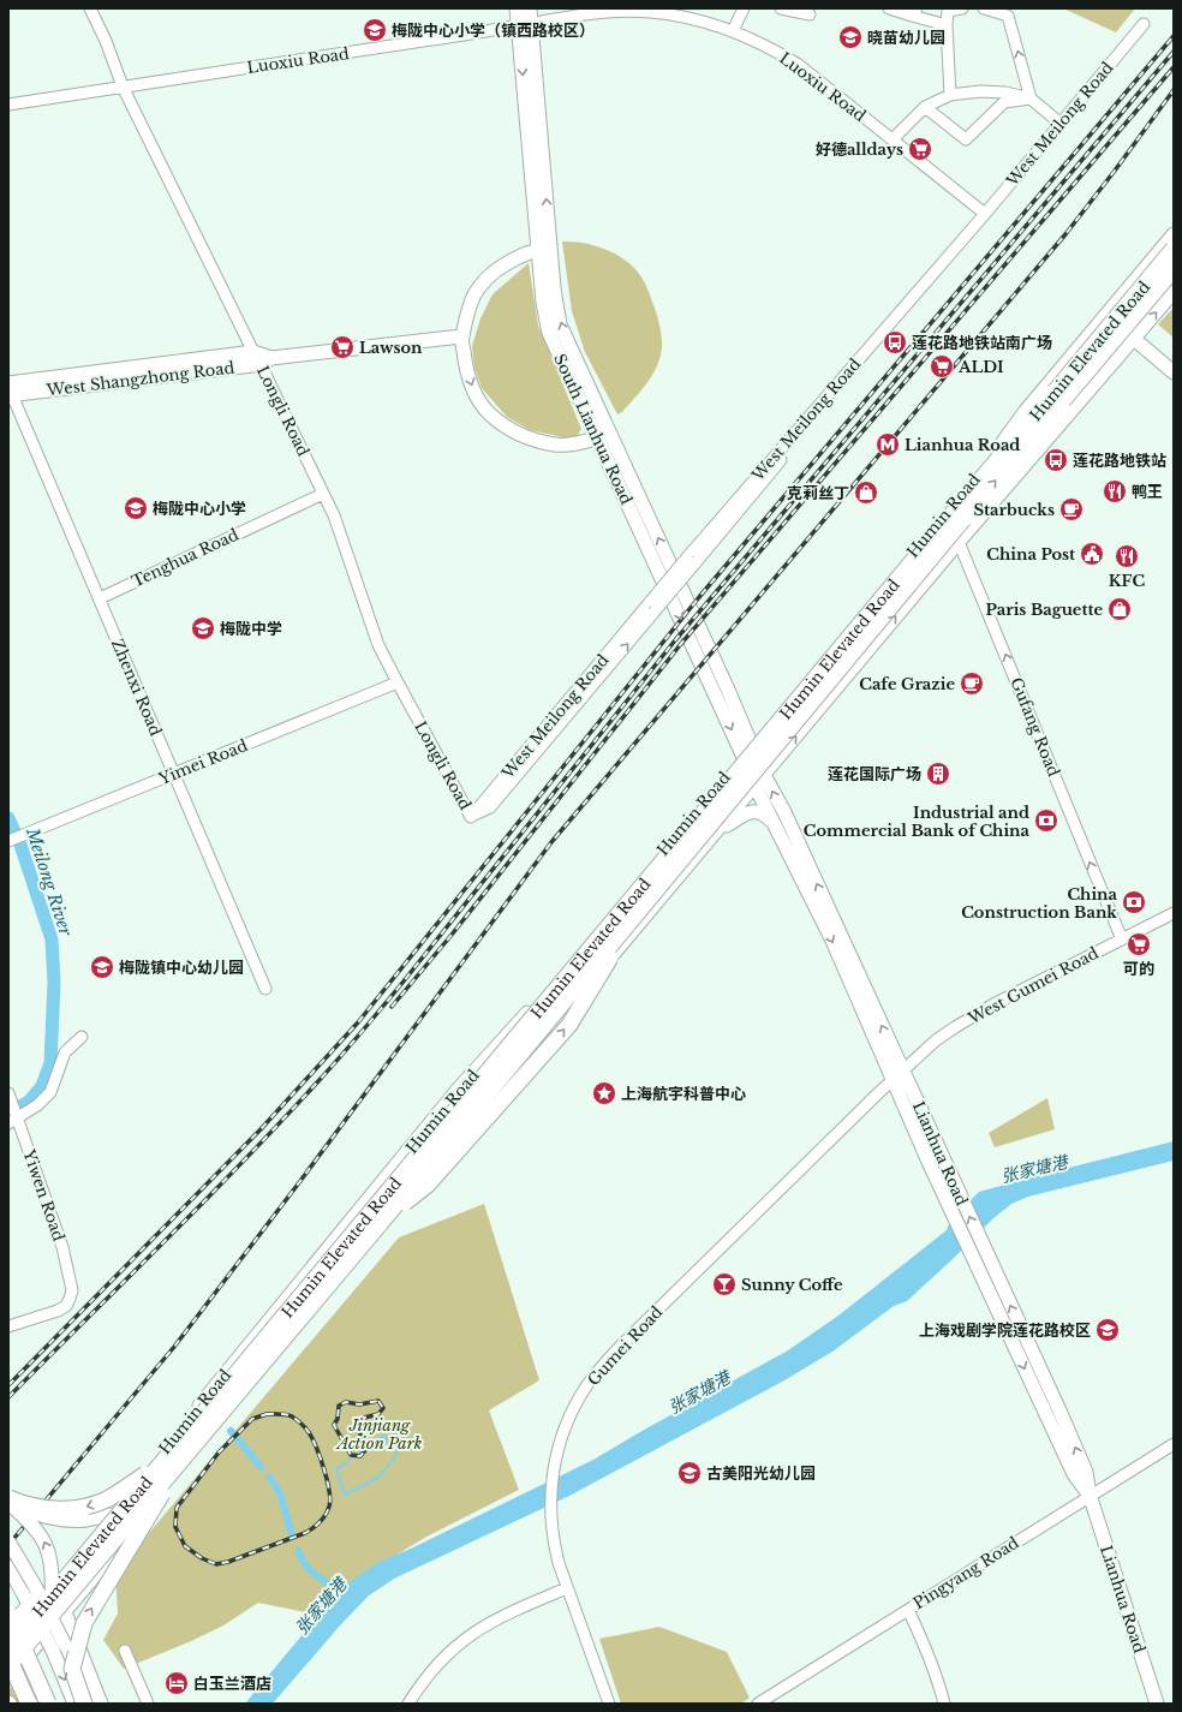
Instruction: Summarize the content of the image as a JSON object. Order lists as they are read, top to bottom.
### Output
{
  "streets": {
    "highway": ["Humin Elevated Road"],
    "main road": [
      "West Shangzhong Road",
      "South Lianhua Road",
      "Humin Road",
      "Lianhua Road"
    ],
    "street": [
      "Luoxiu Road",
      "West Meilong Road",
      "Longli Road",
      "Tenghua Road",
      "Zhenxi Road",
      "Gufang Road",
      "Yimei Road",
      "West Gumei Road",
      "Yiwen Road",
      "Gumei Road",
      "Pingyang Road"
    ]
  },
  "crossings": [
    ["Luoxiu Road", "West Meilong Road"],
    ["Luoxiu Road", "Longli Road"],
    ["Luoxiu Road", "South Lianhua Road"],
    ["West Meilong Road", "Longli Road"],
    ["Humin Elevated Road", "Humin Road"],
    ["West Shangzhong Road", "Longli Road"],
    ["West Shangzhong Road", "Zhenxi Road"],
    ["Longli Road", "Tenghua Road"],
    ["Longli Road", "Yimei Road"],
    ["South Lianhua Road", "Humin Road"],
    ["South Lianhua Road", "Lianhua Road"],
    ["Humin Road", "Gufang Road"],
    ["Tenghua Road", "Zhenxi Road"],
    ["Zhenxi Road", "Yimei Road"],
    ["Gufang Road", "West Gumei Road"],
    ["West Gumei Road", "Lianhua Road"],
    ["West Gumei Road", "Gumei Road"],
    ["Lianhua Road", "Gumei Road"],
    ["Lianhua Road", "Pingyang Road"]
  ],
  "one_way": ["Gufang Road"],
  "water": ["Meilong River", "张家塘港"],
  "parks": ["Jinjiang Action Park"],
  "places": {
    "school or university": [
      "梅陇中心小学（镇西路校区）",
      "晓苗幼儿园",
      "梅陇中心小学",
      "梅陇中学",
      "梅陇镇中心幼儿园",
      "上海戏剧学院莲花路校区",
      "古美阳光幼儿园"
    ],
    "supermarket": [
      "好德alldays",
      "Lawson",
      "ALDI",
      "可的"
    ],
    "bus stop": ["莲花路地铁站南广场", "莲花路地铁站"],
    "metro station": ["Lianhua Road"],
    "restaurant": ["鸭王", "KFC"],
    "shop": ["克莉丝丁", "Paris Baguette"],
    "cafe": ["Starbucks", "Cafe Grazie"],
    "public building": ["China Post"],
    "building": ["莲花国际广场"],
    "bank": ["Industrial and Commercial Bank of China", "China Construction Bank"],
    "place": ["上海航宇科普中心"],
    "bar": ["Sunny Coffe"],
    "hotel": ["白玉兰酒店"]
  }
}
